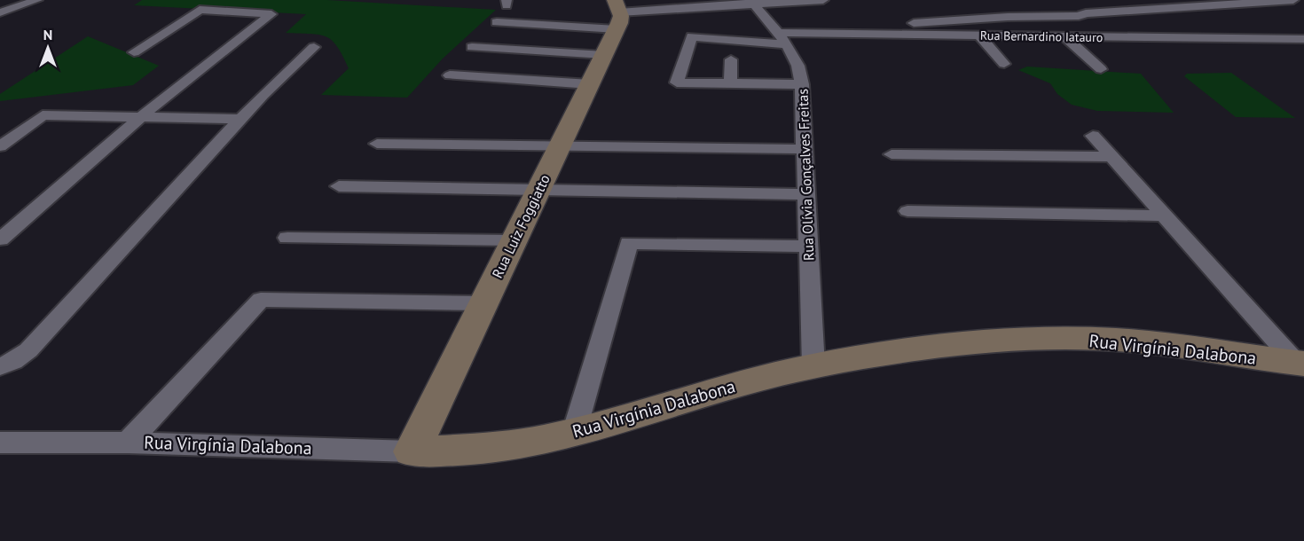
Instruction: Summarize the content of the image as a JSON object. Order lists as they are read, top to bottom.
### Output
{
  "streets": {
    "street": [
      "Rua Bernardino Iatauro",
      "Rua Olívia Gonçalves Freitas",
      "Rua Luiz Foggiatto",
      "Rua Virgínia Dalabona"
    ]
  },
  "crossings": [
    ["Rua Bernardino Iatauro", "Rua Olívia Gonçalves Freitas"],
    ["Rua Olívia Gonçalves Freitas", "Rua Virgínia Dalabona"],
    ["Rua Luiz Foggiatto", "Rua Virgínia Dalabona"]
  ],
  "north": "top"
}
